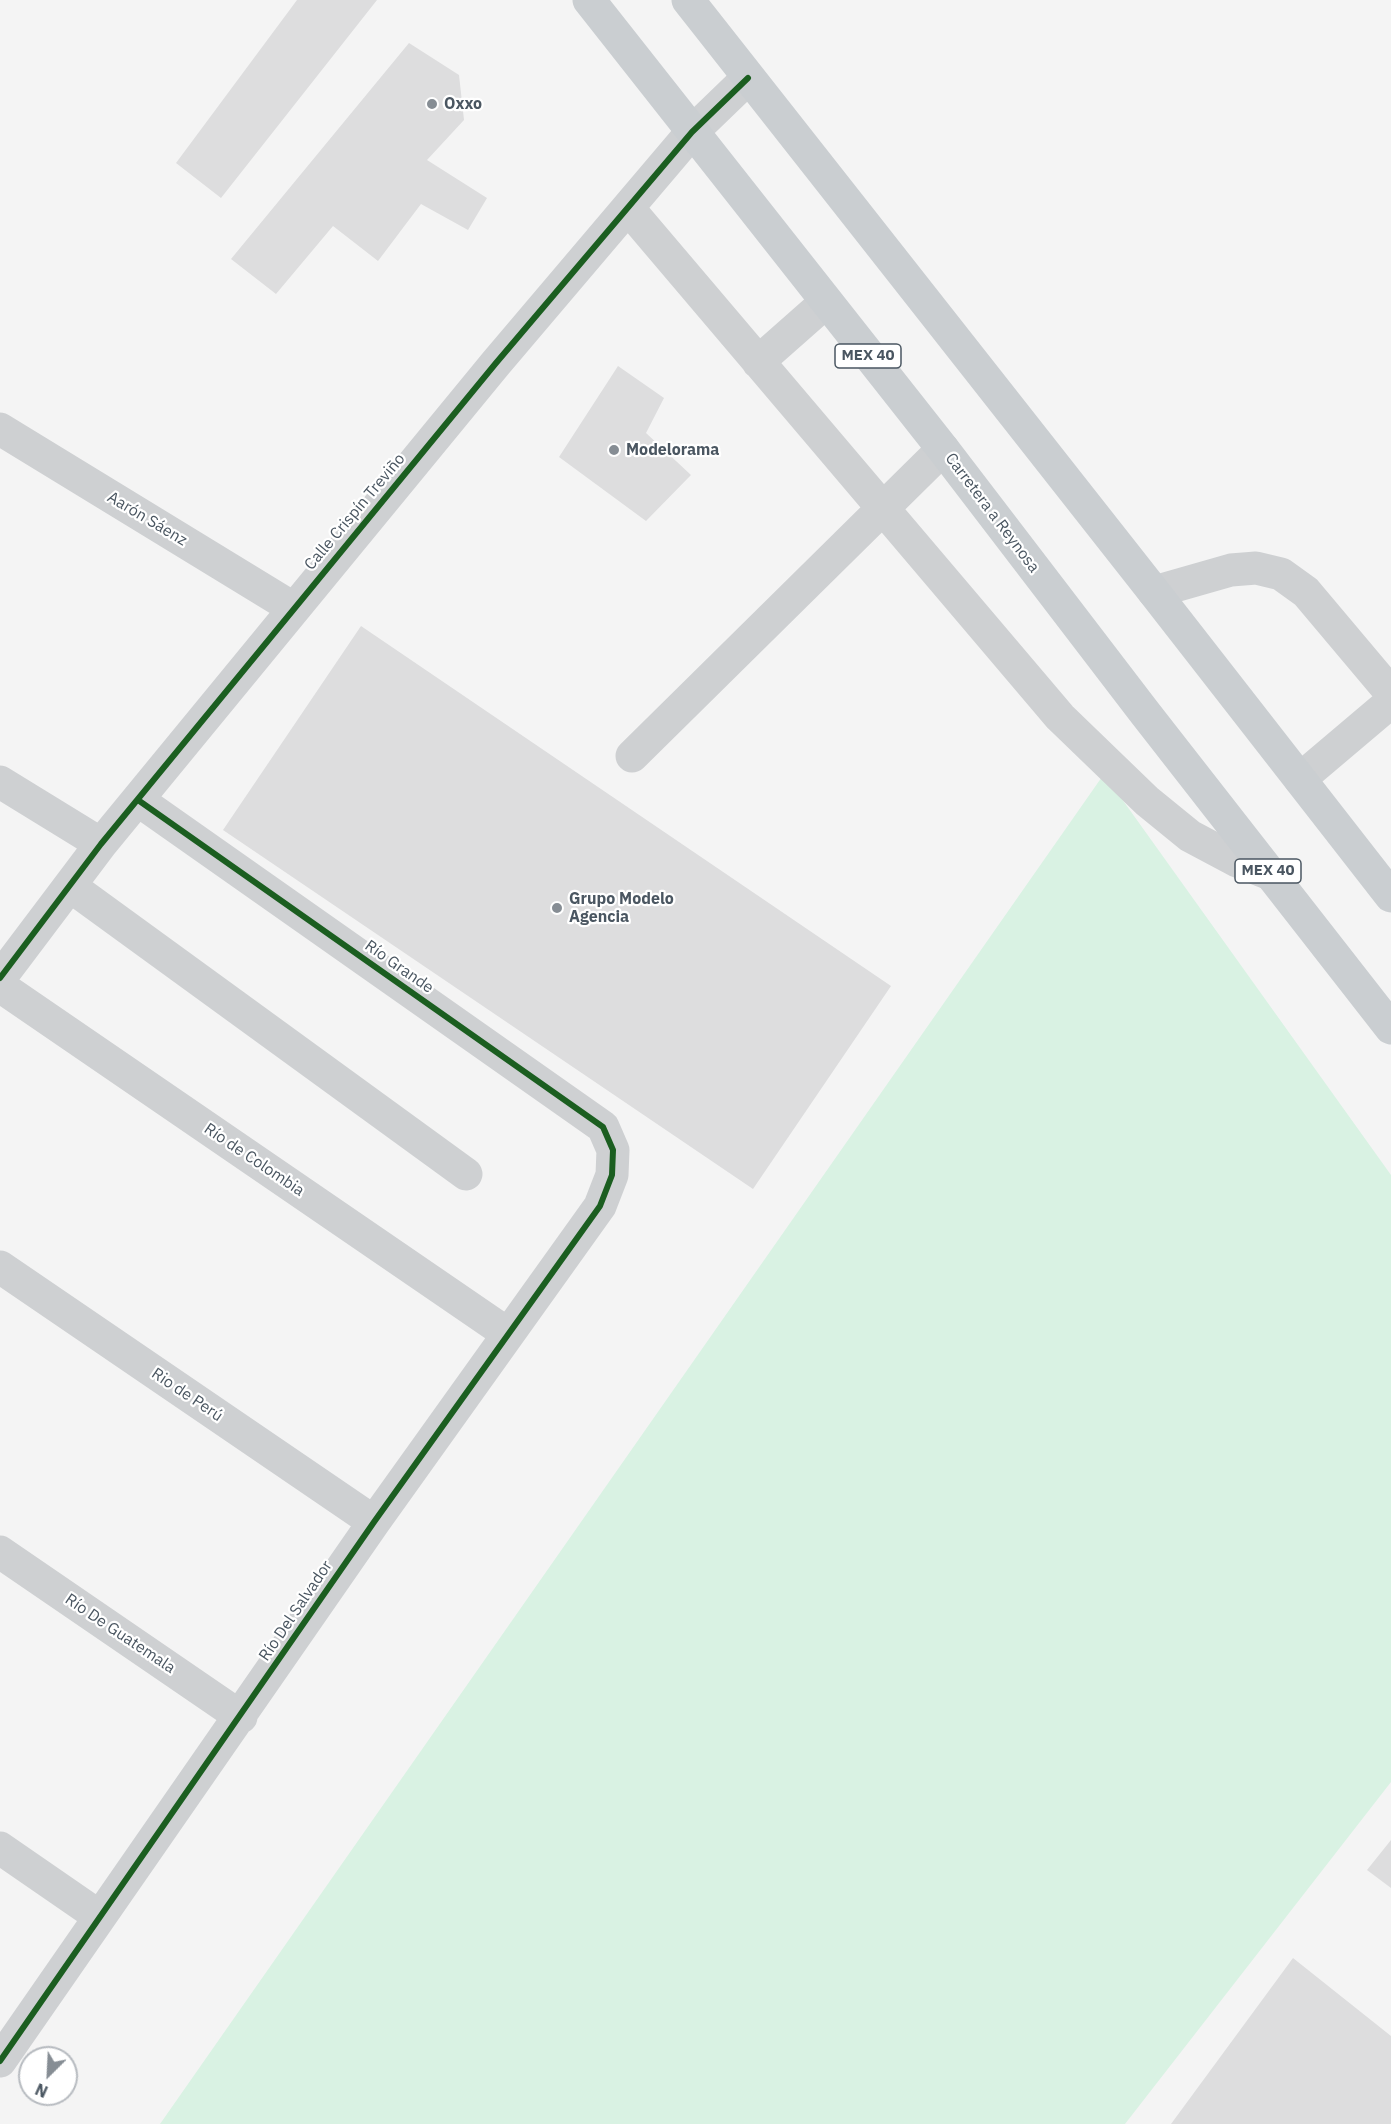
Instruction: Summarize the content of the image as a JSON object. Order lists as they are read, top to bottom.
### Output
{
  "streets": {
    "main road": ["MEX 40", "Carretera a Reynosa"],
    "street": [
      "Calle Crispín Treviño",
      "Aarón Sáenz",
      "Río Grande",
      "Río de Colombia",
      "Rio de Perú",
      "Río Del Salvador",
      "Río De Guatemala"
    ]
  },
  "crossings": [
    ["Calle Crispín Treviño", "Carretera a Reynosa"],
    ["Calle Crispín Treviño", "Aarón Sáenz"],
    ["Calle Crispín Treviño", "Río Grande"],
    ["Río Grande", "Río Del Salvador"],
    ["Río de Colombia", "Río Del Salvador"],
    ["Rio de Perú", "Río Del Salvador"],
    ["Río Del Salvador", "Río De Guatemala"]
  ],
  "places": ["Oxxo", "Modelorama", "Grupo Modelo Agencia"],
  "north": "bottom left"
}
